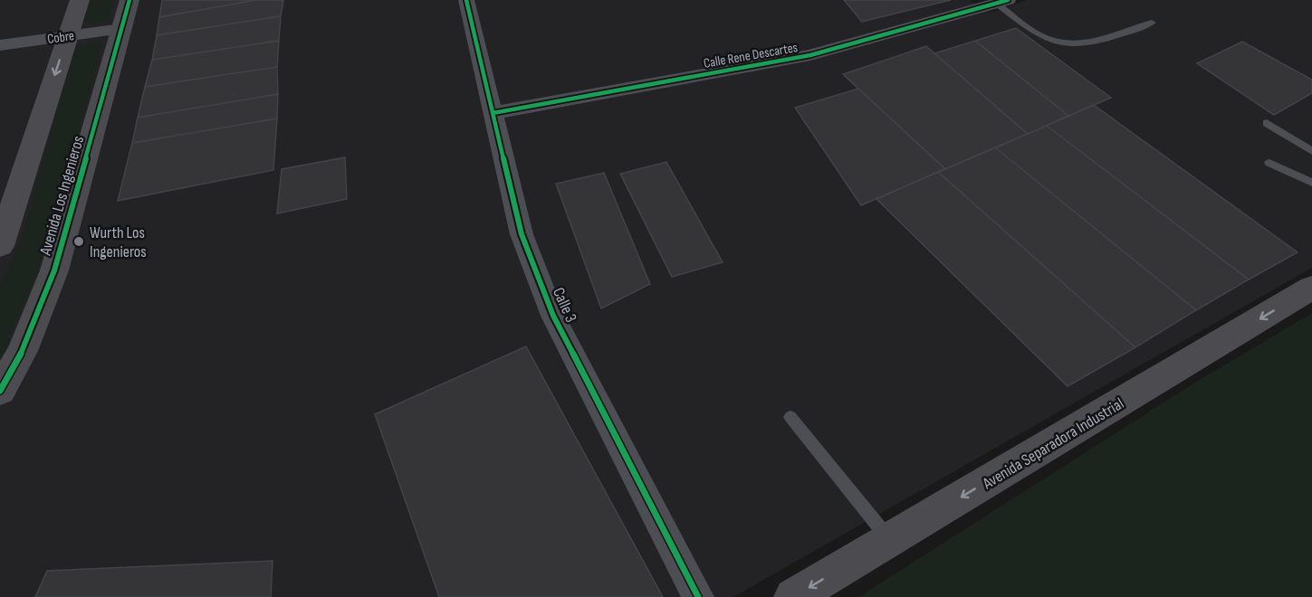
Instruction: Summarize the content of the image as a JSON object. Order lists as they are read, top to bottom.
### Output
{
  "streets": {
    "street": [
      "Cobre",
      "Calle Rene Descartes",
      "Avenida Los Ingenieros",
      "Calle 3",
      "Avenida Separadora Industrial"
    ]
  },
  "crossings": [
    ["Cobre", "Avenida Los Ingenieros"],
    ["Calle Rene Descartes", "Calle 3"]
  ],
  "one_way": ["Avenida Separadora Industrial"],
  "places": ["Wurth Los Ingenieros"]
}
